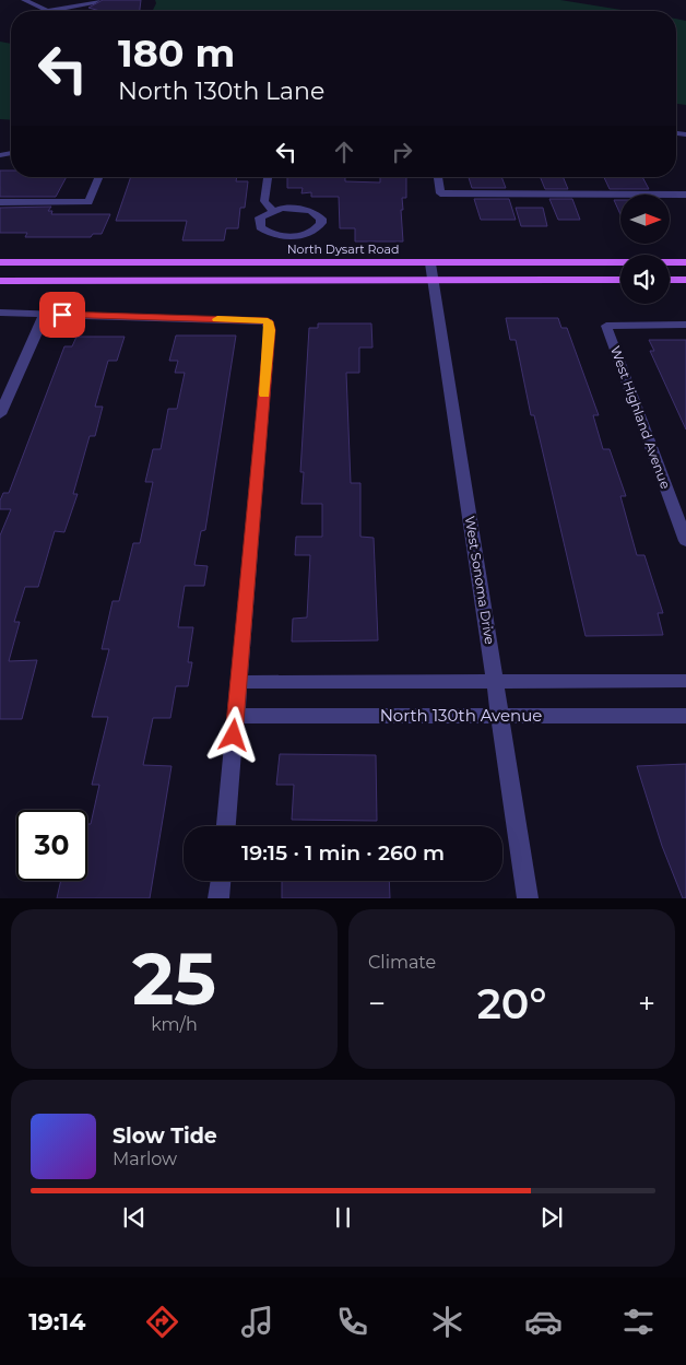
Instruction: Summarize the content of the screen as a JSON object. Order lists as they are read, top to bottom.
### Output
{
  "streets": {
    "main road": ["North Dysart Road"],
    "street": ["West Highland Avenue", "West Sonoma Drive", "North 130th Avenue"]
  },
  "crossings": [
    ["North Dysart Road", "West Sonoma Drive"],
    ["West Sonoma Drive", "North 130th Avenue"]
  ],
  "north": "right",
  "page": {
    "turn": ["180 m", "North 130th Lane"],
    "limit": "30",
    "trip": "19:15 · 1 min · 260 m",
    "tile": [
      ["25", "km/h"],
      "Climate"
    ],
    "heat": ["−", "20°", "+"],
    "song": ["Slow Tide", "Marlow"],
    "tabs": "19:14"
  }
}
